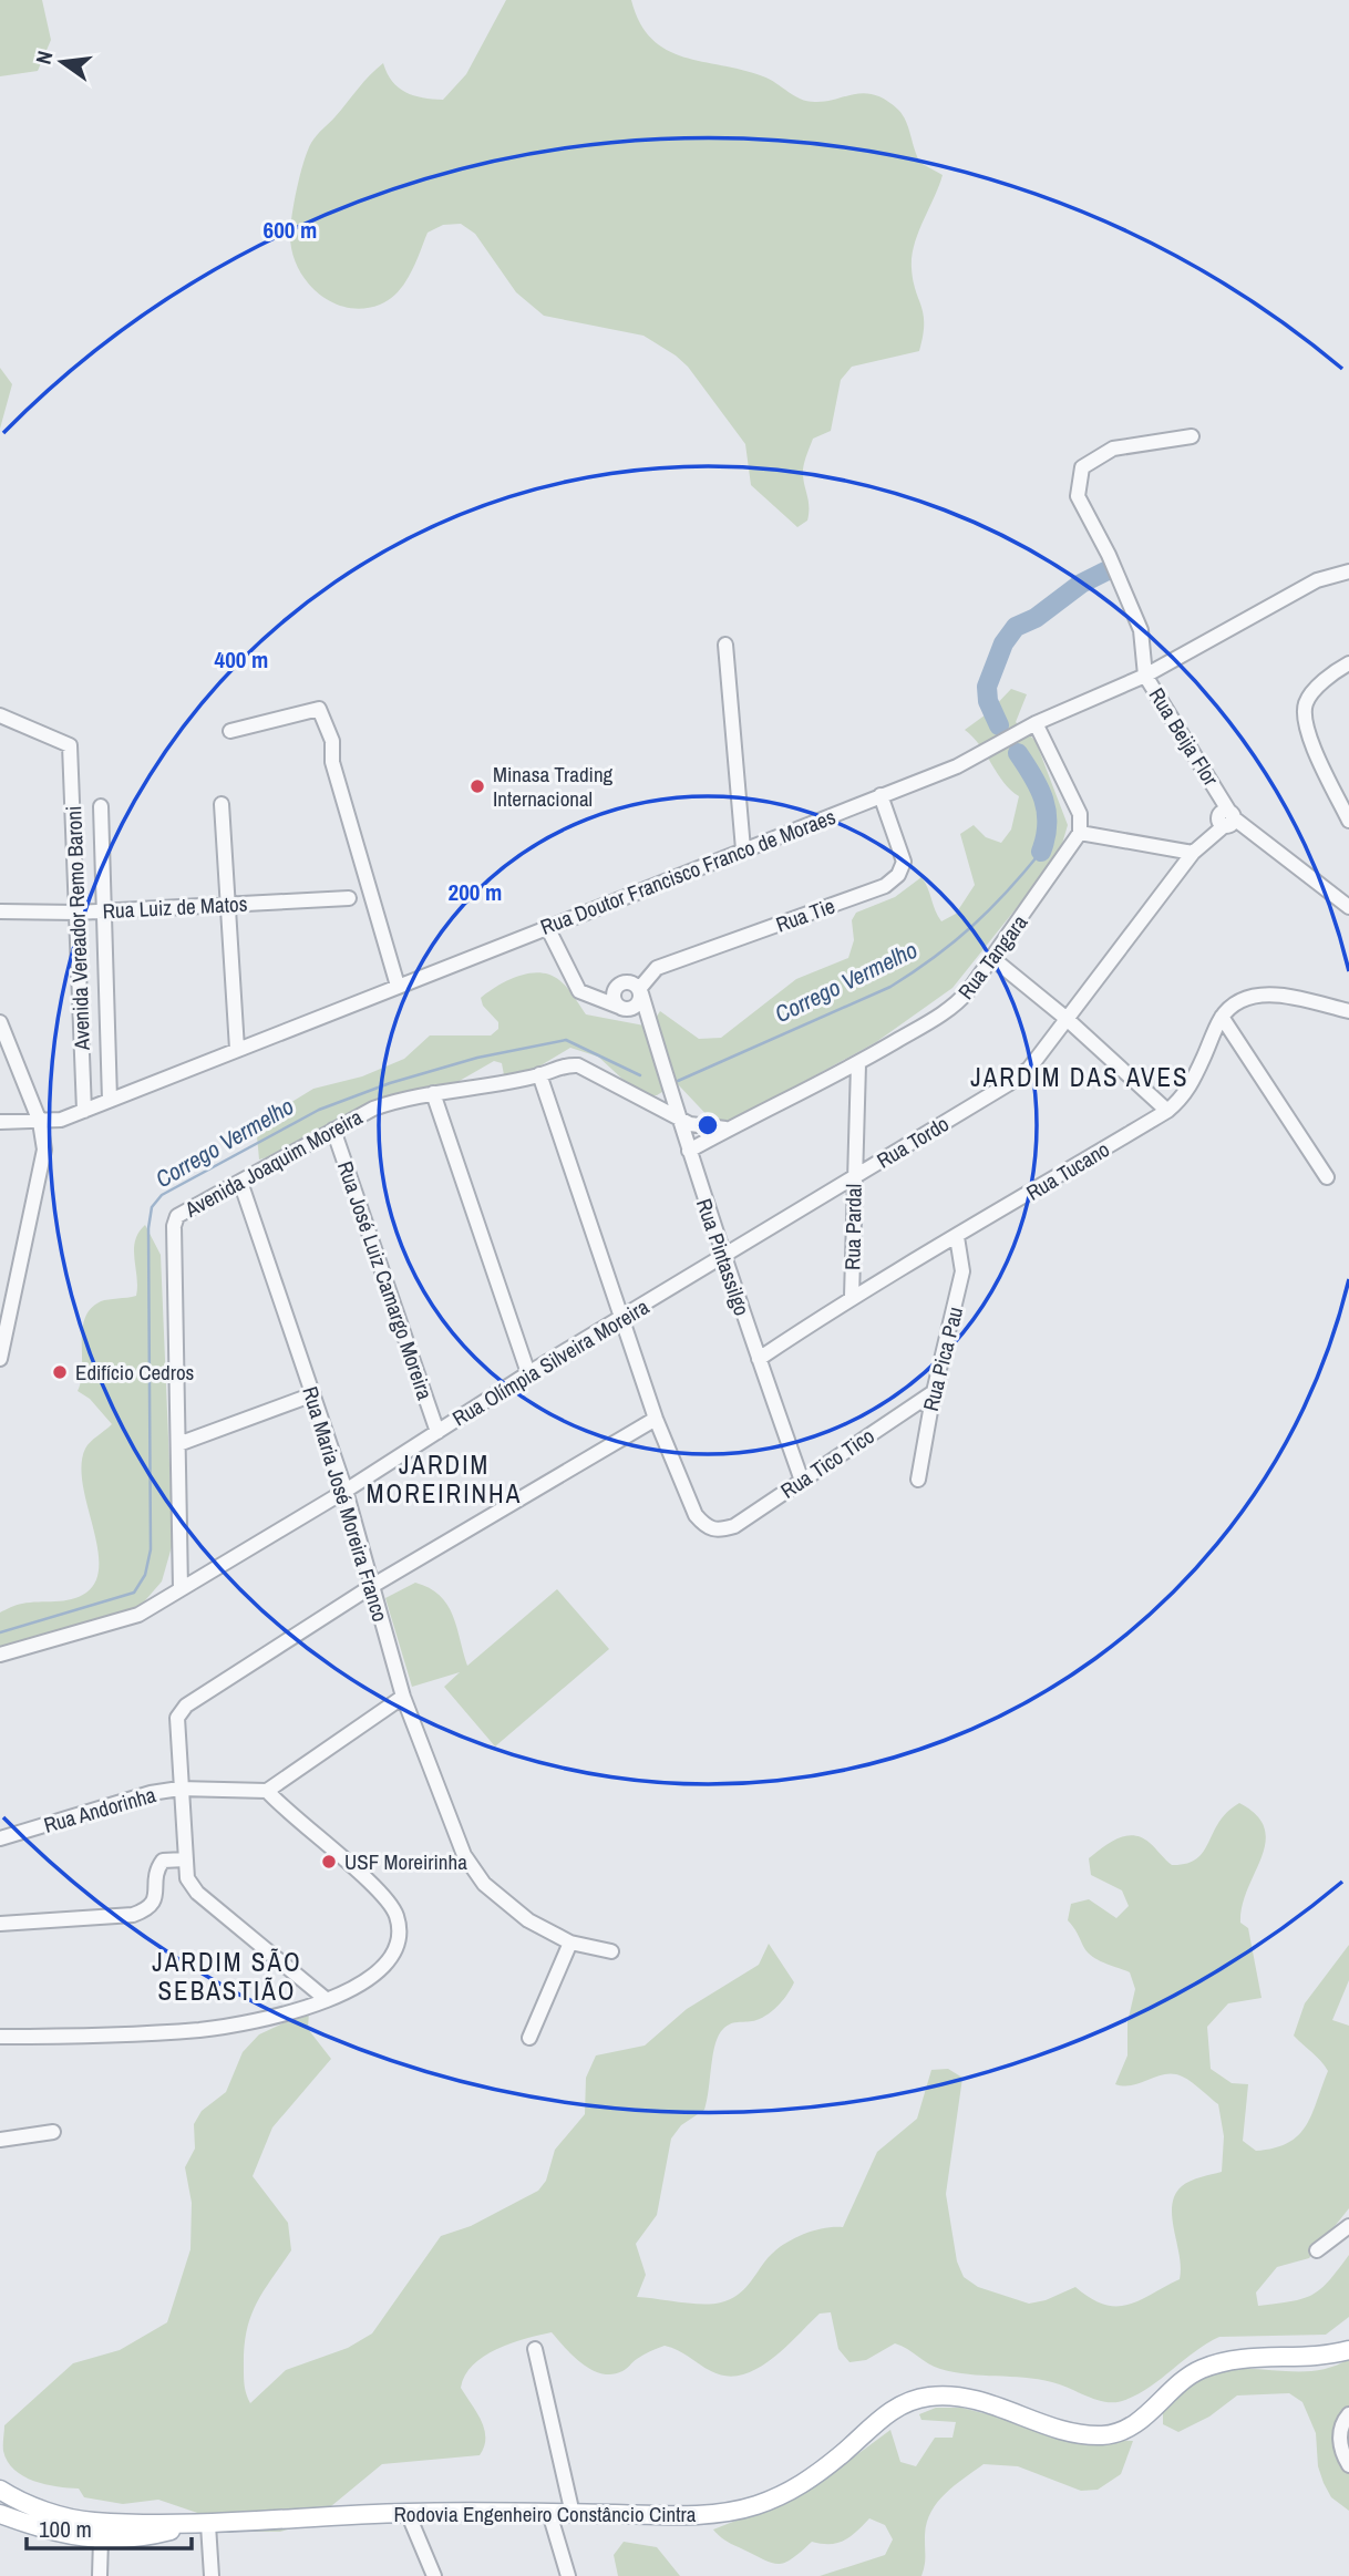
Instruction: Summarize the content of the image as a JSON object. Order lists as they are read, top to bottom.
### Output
{
  "streets": {
    "main road": ["Rodovia Engenheiro Constâncio Cintra"],
    "street": [
      "Rua Beija Flor",
      "Rua Doutor Francisco Franco de Moraes",
      "Rua Luiz de Matos",
      "Rua Tie",
      "Avenida Vereador Remo Baroni",
      "Rua Tangara",
      "Rua Tordo",
      "Avenida Joaquim Moreira",
      "Rua Tucano",
      "Rua Pardal",
      "Rua Pintassilgo",
      "Rua José Luiz Camargo Moreira",
      "Rua Pica Pau",
      "Rua Olímpia Silveira Moreira",
      "Rua Tico Tico",
      "Rua Maria José Moreira Franco",
      "Rua Andorinha"
    ]
  },
  "crossings": [
    ["Rua Beija Flor", "Rua Doutor Francisco Franco de Moraes"],
    ["Rua Beija Flor", "Rua Tordo"],
    ["Rua Doutor Francisco Franco de Moraes", "Rua Tie"],
    ["Rua Doutor Francisco Franco de Moraes", "Avenida Vereador Remo Baroni"],
    ["Rua Luiz de Matos", "Avenida Vereador Remo Baroni"],
    ["Rua Tie", "Rua Pintassilgo"],
    ["Rua Tangara", "Avenida Joaquim Moreira"],
    ["Rua Tangara", "Rua Pardal"],
    ["Rua Tangara", "Rua Pintassilgo"],
    ["Rua Tordo", "Rua Pardal"],
    ["Rua Tordo", "Rua Pintassilgo"],
    ["Rua Tordo", "Rua Olímpia Silveira Moreira"],
    ["Avenida Joaquim Moreira", "Rua Pintassilgo"],
    ["Avenida Joaquim Moreira", "Rua José Luiz Camargo Moreira"],
    ["Avenida Joaquim Moreira", "Rua Olímpia Silveira Moreira"],
    ["Avenida Joaquim Moreira", "Rua Maria José Moreira Franco"],
    ["Rua Tucano", "Rua Pardal"],
    ["Rua Tucano", "Rua Pintassilgo"],
    ["Rua Tucano", "Rua Pica Pau"],
    ["Rua Pintassilgo", "Rua Olímpia Silveira Moreira"],
    ["Rua Pintassilgo", "Rua Tico Tico"],
    ["Rua José Luiz Camargo Moreira", "Rua Olímpia Silveira Moreira"],
    ["Rua Pica Pau", "Rua Tico Tico"],
    ["Rua Olímpia Silveira Moreira", "Rua Maria José Moreira Franco"]
  ],
  "districts": ["JARDIM DAS AVES", "JARDIM MOREIRINHA", "JARDIM SÃO SEBASTIÃO"],
  "water": ["Corrego Vermelho"],
  "places": ["Minasa Trading Internacional", "Edifício Cedros", "USF Moreirinha"],
  "scale_bar": "100 m",
  "north": "left",
  "rings": ["600 m", "400 m", "200 m"]
}
